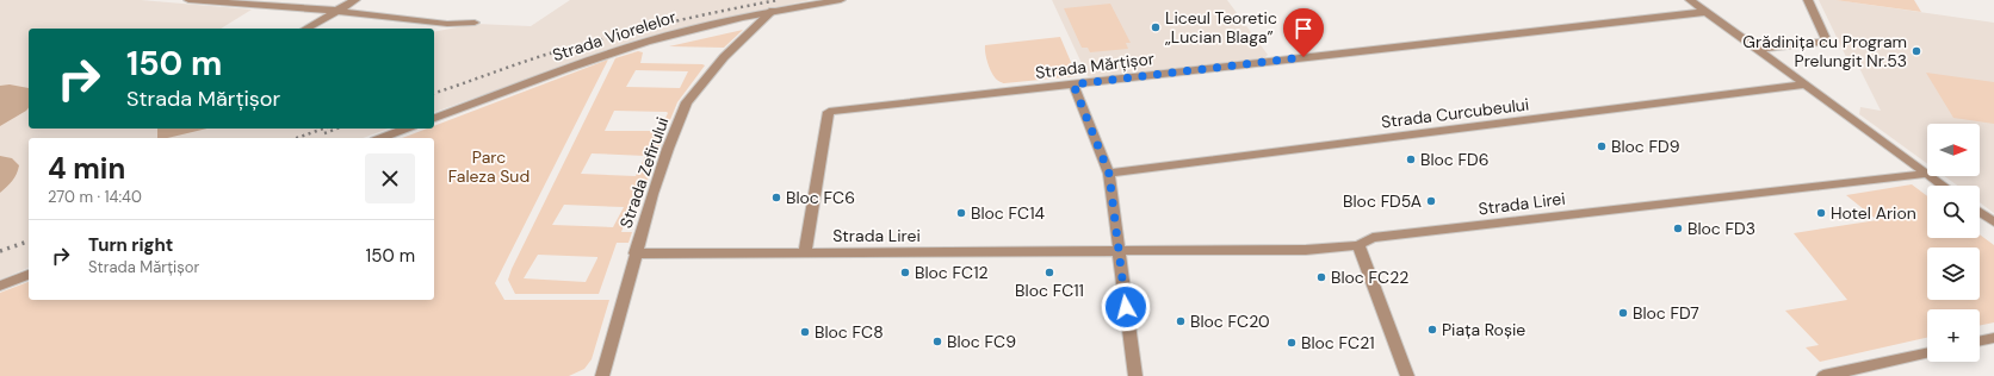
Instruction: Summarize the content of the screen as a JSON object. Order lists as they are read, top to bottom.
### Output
{
  "streets": {
    "street": [
      "Strada Viorelelor",
      "Strada Mărțișor",
      "Strada Curcubeului",
      "Strada Zefirului",
      "Strada Lirei"
    ]
  },
  "crossings": [
    ["Strada Viorelelor", "Strada Zefirului"],
    ["Strada Mărțișor", "Strada Lirei"],
    ["Strada Zefirului", "Strada Lirei"]
  ],
  "parks": ["Parc Faleza Sud"],
  "places": [
    "Liceul Teoretic „Lucian Blaga”",
    "Grădinița cu Program Prelungit Nr.53",
    "Bloc FD9",
    "Bloc FD6",
    "Bloc FC6",
    "Bloc FD5A",
    "Bloc FC14",
    "Hotel Arion",
    "Bloc FD3",
    "Bloc FC12",
    "Bloc FC11",
    "Bloc FC22",
    "Bloc FD7",
    "Bloc FC20",
    "Piața Roșie",
    "Bloc FC8",
    "Bloc FC9",
    "Bloc FC21"
  ],
  "north": "right",
  "page": {
    "turn": ["150 m", "Strada Mărțișor"],
    "map_buttons": "+",
    "heading": ["4 min", "270 m · 14:40"],
    "list": [
      {
        "name": "Turn right",
        "note": "Strada Mărțișor",
        "value": "150 m"
      }
    ]
  }
}
